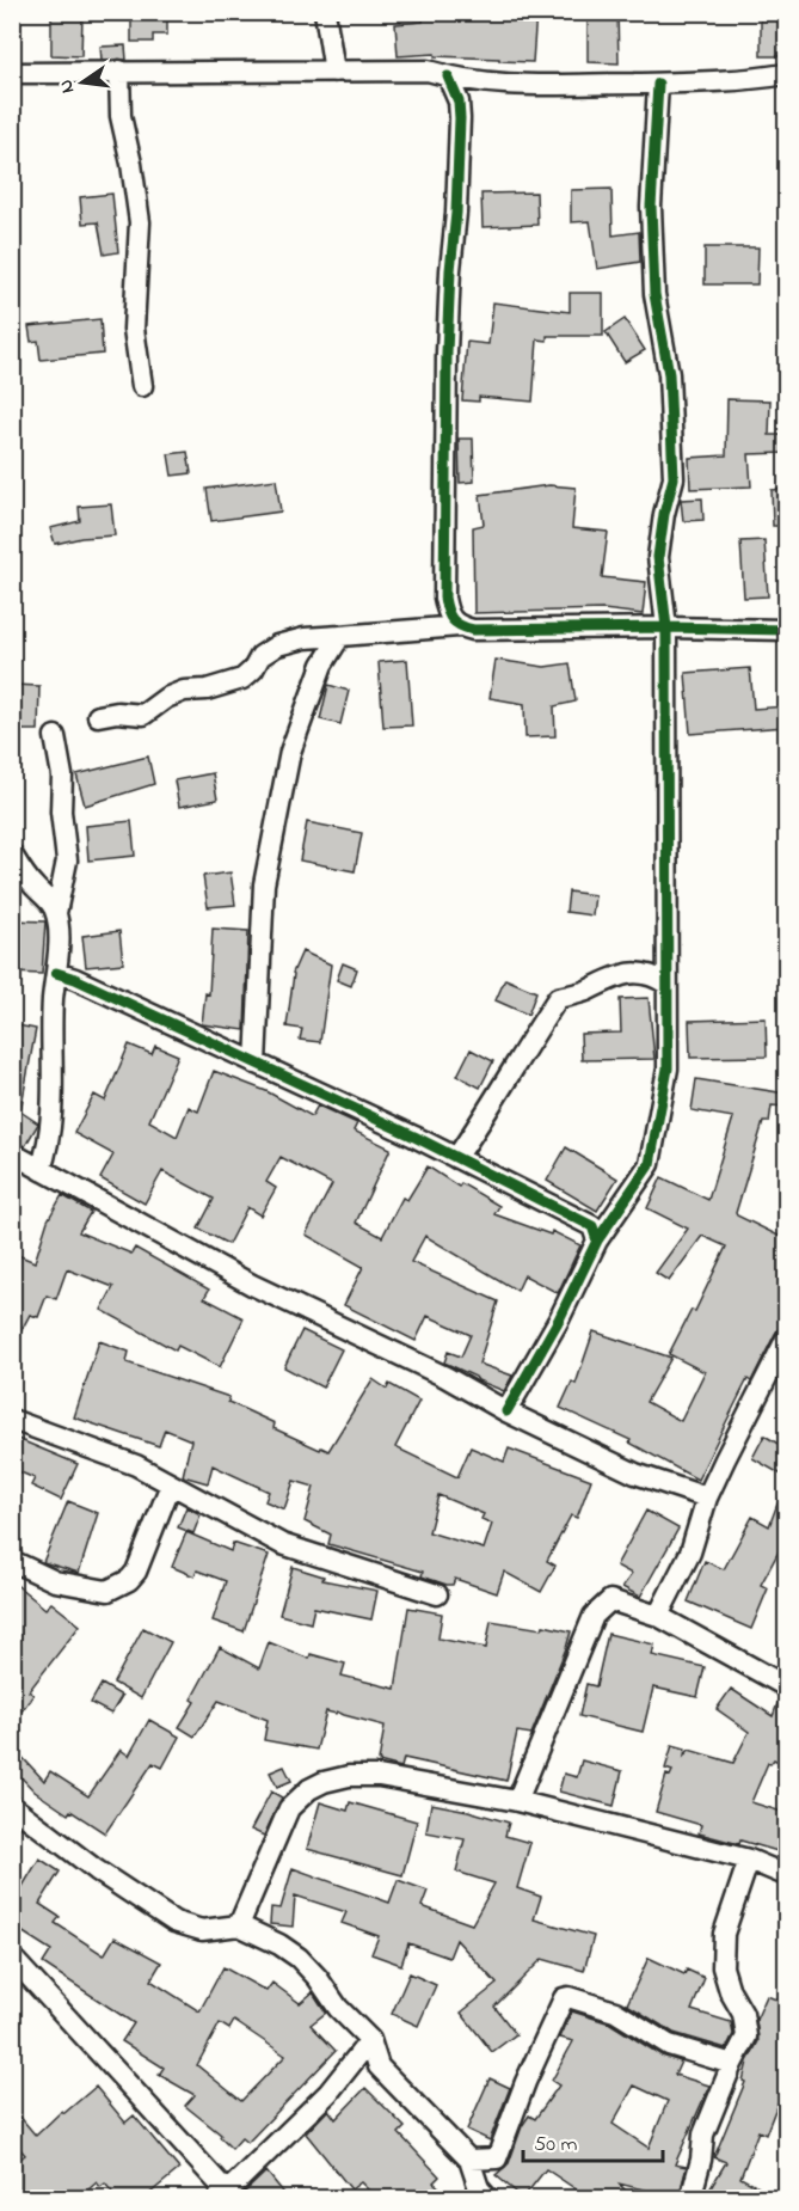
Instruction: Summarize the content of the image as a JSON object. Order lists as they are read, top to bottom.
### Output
{
  "scale_bar": "50 m",
  "north": "left"
}
